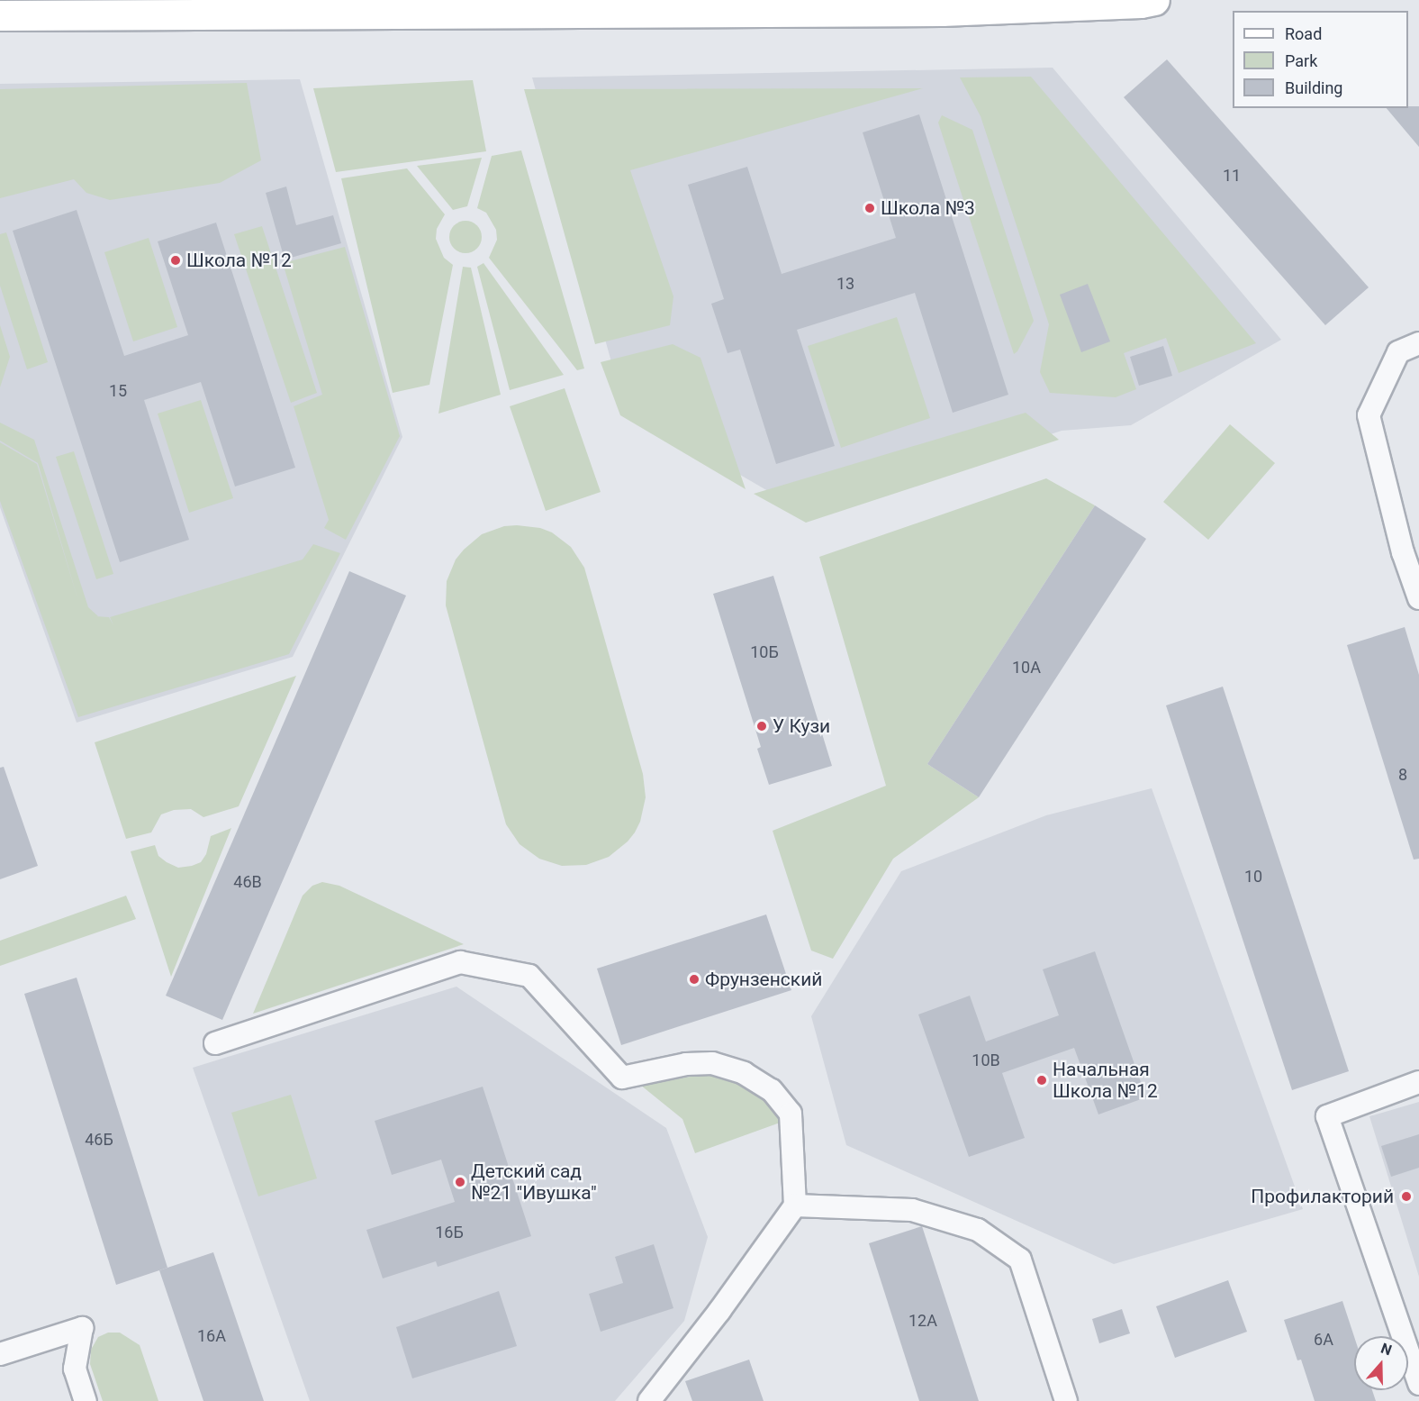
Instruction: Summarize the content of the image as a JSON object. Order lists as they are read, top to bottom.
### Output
{
  "places": [
    "Школа №3",
    "Школа №12",
    "У Кузи",
    "Фрунзенский",
    "Начальная Школа №12",
    "Детский сад №21 \"Ивушка\"",
    "Профилакторий"
  ],
  "house_numbers": [
    "11",
    "13",
    "15",
    "10Б",
    "10А",
    "8",
    "10",
    "46В",
    "10В",
    "46Б",
    "16Б",
    "12А",
    "16А",
    "6А"
  ],
  "legend": ["Road", "Park", "Building"],
  "north": "top"
}
